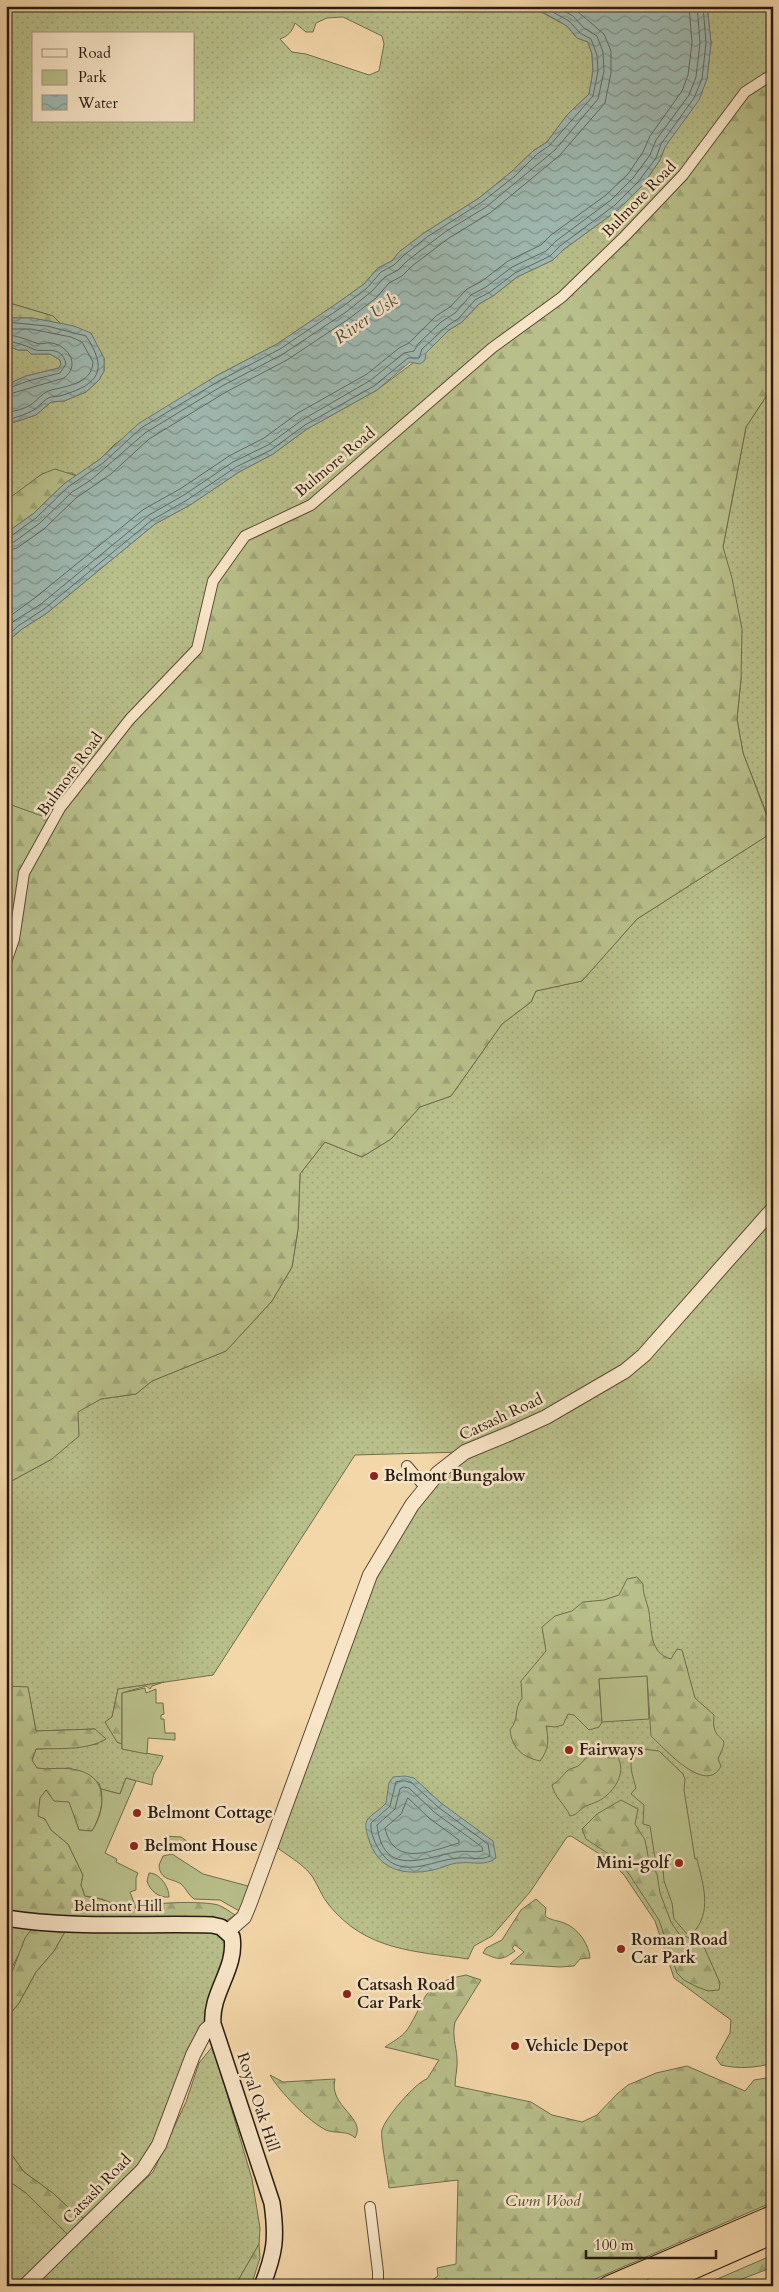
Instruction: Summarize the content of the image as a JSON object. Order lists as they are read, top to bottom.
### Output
{
  "streets": {
    "main road": ["Belmont Hill", "Royal Oak Hill"],
    "street": ["Bulmore Road", "Catsash Road"]
  },
  "crossings": [
    ["Catsash Road", "Belmont Hill"],
    ["Catsash Road", "Royal Oak Hill"],
    ["Belmont Hill", "Royal Oak Hill"]
  ],
  "water": ["River Usk"],
  "parks": ["Cwm Wood"],
  "places": [
    "Belmont Bungalow",
    "Fairways",
    "Belmont Cottage",
    "Belmont House",
    "Mini-golf",
    "Roman Road Car Park",
    "Catsash Road Car Park",
    "Vehicle Depot"
  ],
  "legend": ["Road", "Park", "Water"],
  "scale_bar": "100 m"
}
